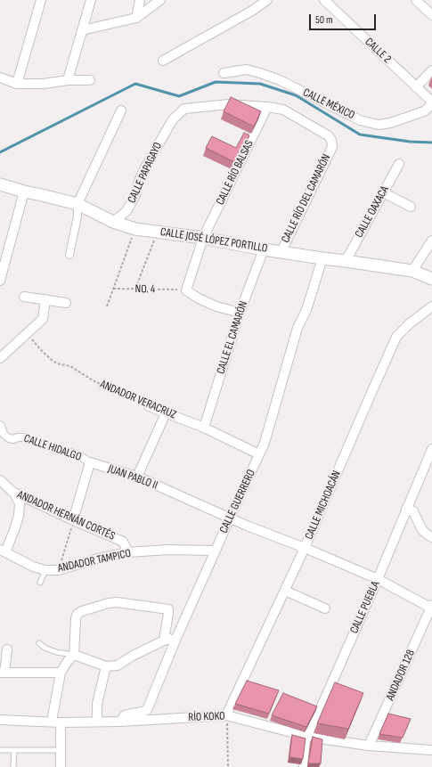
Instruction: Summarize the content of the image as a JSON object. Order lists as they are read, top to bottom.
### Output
{
  "streets": {
    "street": [
      "CALLE 2",
      "CALLE MÉXICO",
      "CALLE PAPAGAYO",
      "CALLE RÍO BALSAS",
      "CALLE RÍO DEL CAMARÓN",
      "CALLE OAXACA",
      "CALLE JOSÉ LÓPEZ PORTILLO",
      "CALLE EL CAMARÓN",
      "ANDADOR VERACRUZ",
      "CALLE HIDALGO",
      "JUAN PABLO II",
      "CALLE GUERRERO",
      "CALLE MICHOACÁN",
      "ANDADOR HERNÁN CORTÉS",
      "ANDADOR TAMPICO",
      "CALLE PUEBLA",
      "ANDADOR 128",
      "RÍO KOKO"
    ],
    "path": ["NO. 4"]
  },
  "crossings": [
    ["CALLE 2", "CALLE MÉXICO"],
    ["CALLE PAPAGAYO", "CALLE RÍO BALSAS"],
    ["CALLE PAPAGAYO", "CALLE RÍO DEL CAMARÓN"],
    ["CALLE PAPAGAYO", "CALLE JOSÉ LÓPEZ PORTILLO"],
    ["CALLE RÍO BALSAS", "CALLE RÍO DEL CAMARÓN"],
    ["CALLE RÍO BALSAS", "CALLE JOSÉ LÓPEZ PORTILLO"],
    ["CALLE RÍO DEL CAMARÓN", "CALLE JOSÉ LÓPEZ PORTILLO"],
    ["CALLE OAXACA", "CALLE JOSÉ LÓPEZ PORTILLO"],
    ["CALLE JOSÉ LÓPEZ PORTILLO", "CALLE EL CAMARÓN"],
    ["CALLE JOSÉ LÓPEZ PORTILLO", "CALLE GUERRERO"],
    ["CALLE EL CAMARÓN", "ANDADOR VERACRUZ"],
    ["ANDADOR VERACRUZ", "CALLE GUERRERO"],
    ["CALLE HIDALGO", "JUAN PABLO II"],
    ["JUAN PABLO II", "CALLE GUERRERO"],
    ["JUAN PABLO II", "CALLE MICHOACÁN"],
    ["JUAN PABLO II", "CALLE PUEBLA"],
    ["JUAN PABLO II", "ANDADOR 128"],
    ["CALLE GUERRERO", "ANDADOR TAMPICO"],
    ["CALLE GUERRERO", "RÍO KOKO"],
    ["CALLE MICHOACÁN", "RÍO KOKO"],
    ["ANDADOR HERNÁN CORTÉS", "ANDADOR TAMPICO"],
    ["CALLE PUEBLA", "RÍO KOKO"],
    ["ANDADOR 128", "RÍO KOKO"]
  ],
  "scale_bar": "50 m"
}
